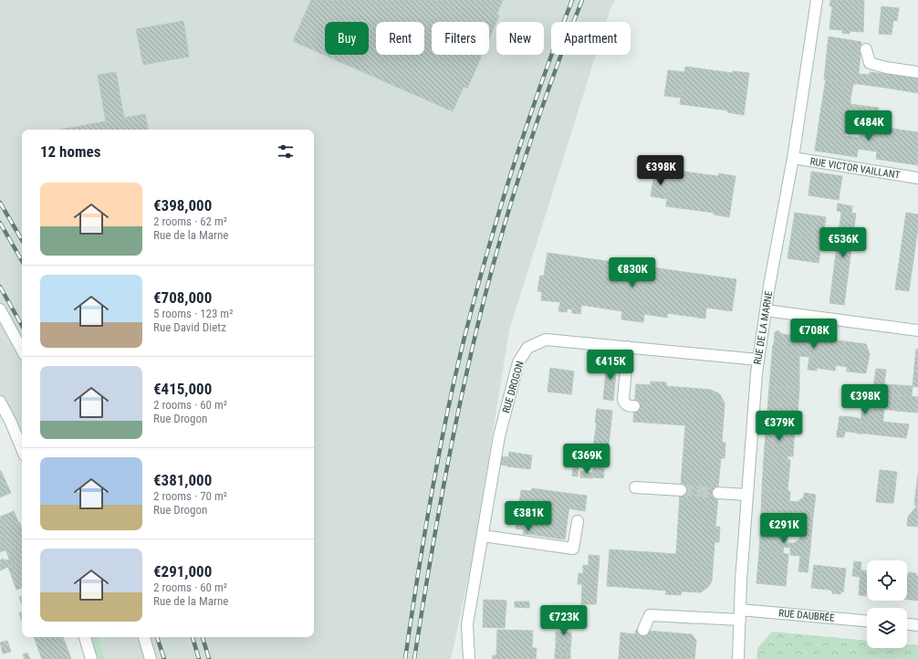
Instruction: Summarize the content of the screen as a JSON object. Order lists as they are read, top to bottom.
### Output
{
  "streets": {
    "street": [
      "RUE VICTOR VAILLANT",
      "RUE DE LA MARNE",
      "RUE DROGON",
      "RUE DAUBRÉE"
    ]
  },
  "crossings": [
    ["RUE VICTOR VAILLANT", "RUE DE LA MARNE"],
    ["RUE DE LA MARNE", "RUE DROGON"],
    ["RUE DE LA MARNE", "RUE DAUBRÉE"]
  ],
  "page": {
    "chip": [
      "Buy",
      "Rent",
      "Filters",
      "New",
      "Apartment"
    ],
    "price": [
      "€484K",
      "€398K",
      "€536K",
      "€830K",
      "€708K",
      "€415K",
      "€398K",
      "€379K",
      "€369K",
      "€381K",
      "€291K",
      "€723K"
    ],
    "heading": "12 homes",
    "list": [
      {
        "name": "€398,000",
        "note": "2 rooms · 62 m² · Rue de la Marne"
      },
      {
        "name": "€708,000",
        "note": "5 rooms · 123 m² · Rue David Dietz"
      },
      {
        "name": "€415,000",
        "note": "2 rooms · 60 m² · Rue Drogon"
      },
      {
        "name": "€381,000",
        "note": "2 rooms · 70 m² · Rue Drogon"
      },
      {
        "name": "€291,000",
        "note": "2 rooms · 60 m² · Rue de la Marne"
      }
    ]
  }
}
